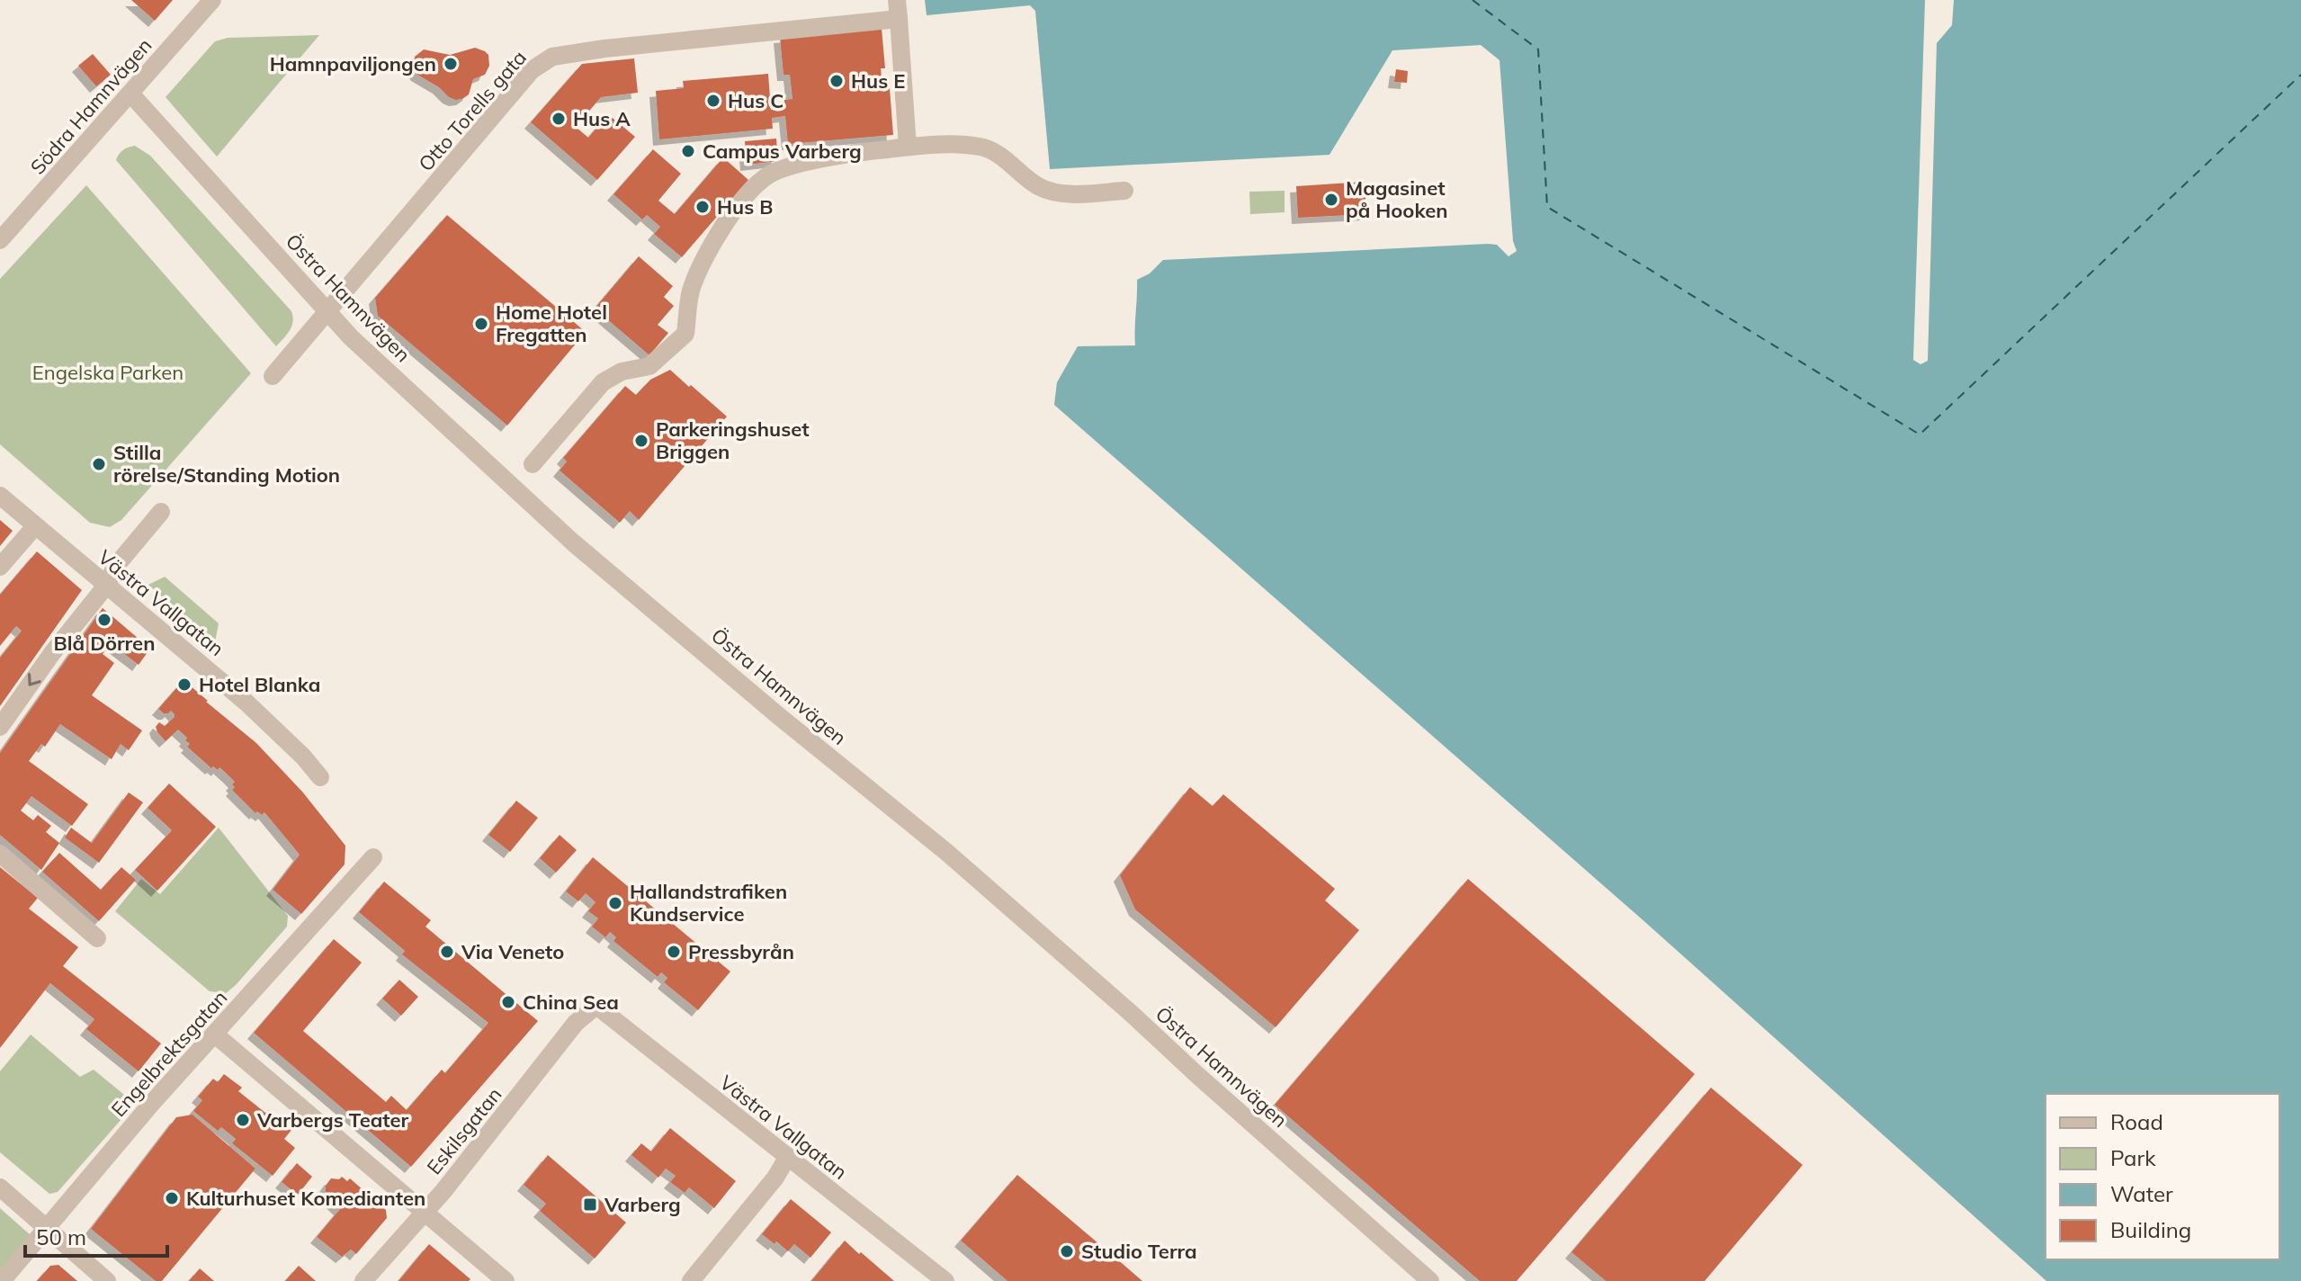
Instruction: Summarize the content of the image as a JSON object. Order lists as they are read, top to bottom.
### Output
{
  "streets": {
    "street": [
      "Södra Hamnvägen",
      "Otto Torells gata",
      "Östra Hamnvägen",
      "Västra Vallgatan",
      "Engelbrektsgatan",
      "Eskilsgatan"
    ]
  },
  "crossings": [
    ["Södra Hamnvägen", "Östra Hamnvägen"],
    ["Otto Torells gata", "Östra Hamnvägen"],
    ["Västra Vallgatan", "Eskilsgatan"]
  ],
  "parks": ["Engelska Parken"],
  "places": {
    "other": [
      "Hamnpaviljongen",
      "Hus E",
      "Hus C",
      "Hus A",
      "Campus Varberg",
      "Magasinet på Hooken",
      "Hus B",
      "Home Hotel Fregatten",
      "Parkeringshuset Briggen",
      "Stilla rörelse/Standing Motion",
      "Blå Dörren",
      "Hotel Blanka",
      "Hallandstrafiken Kundservice",
      "Via Veneto",
      "Pressbyrån",
      "China Sea",
      "Varbergs Teater",
      "Kulturhuset Komedianten",
      "Studio Terra"
    ],
    "transit": ["Varberg"]
  },
  "legend": [
    "Road",
    "Park",
    "Water",
    "Building"
  ],
  "scale_bar": "50 m"
}
